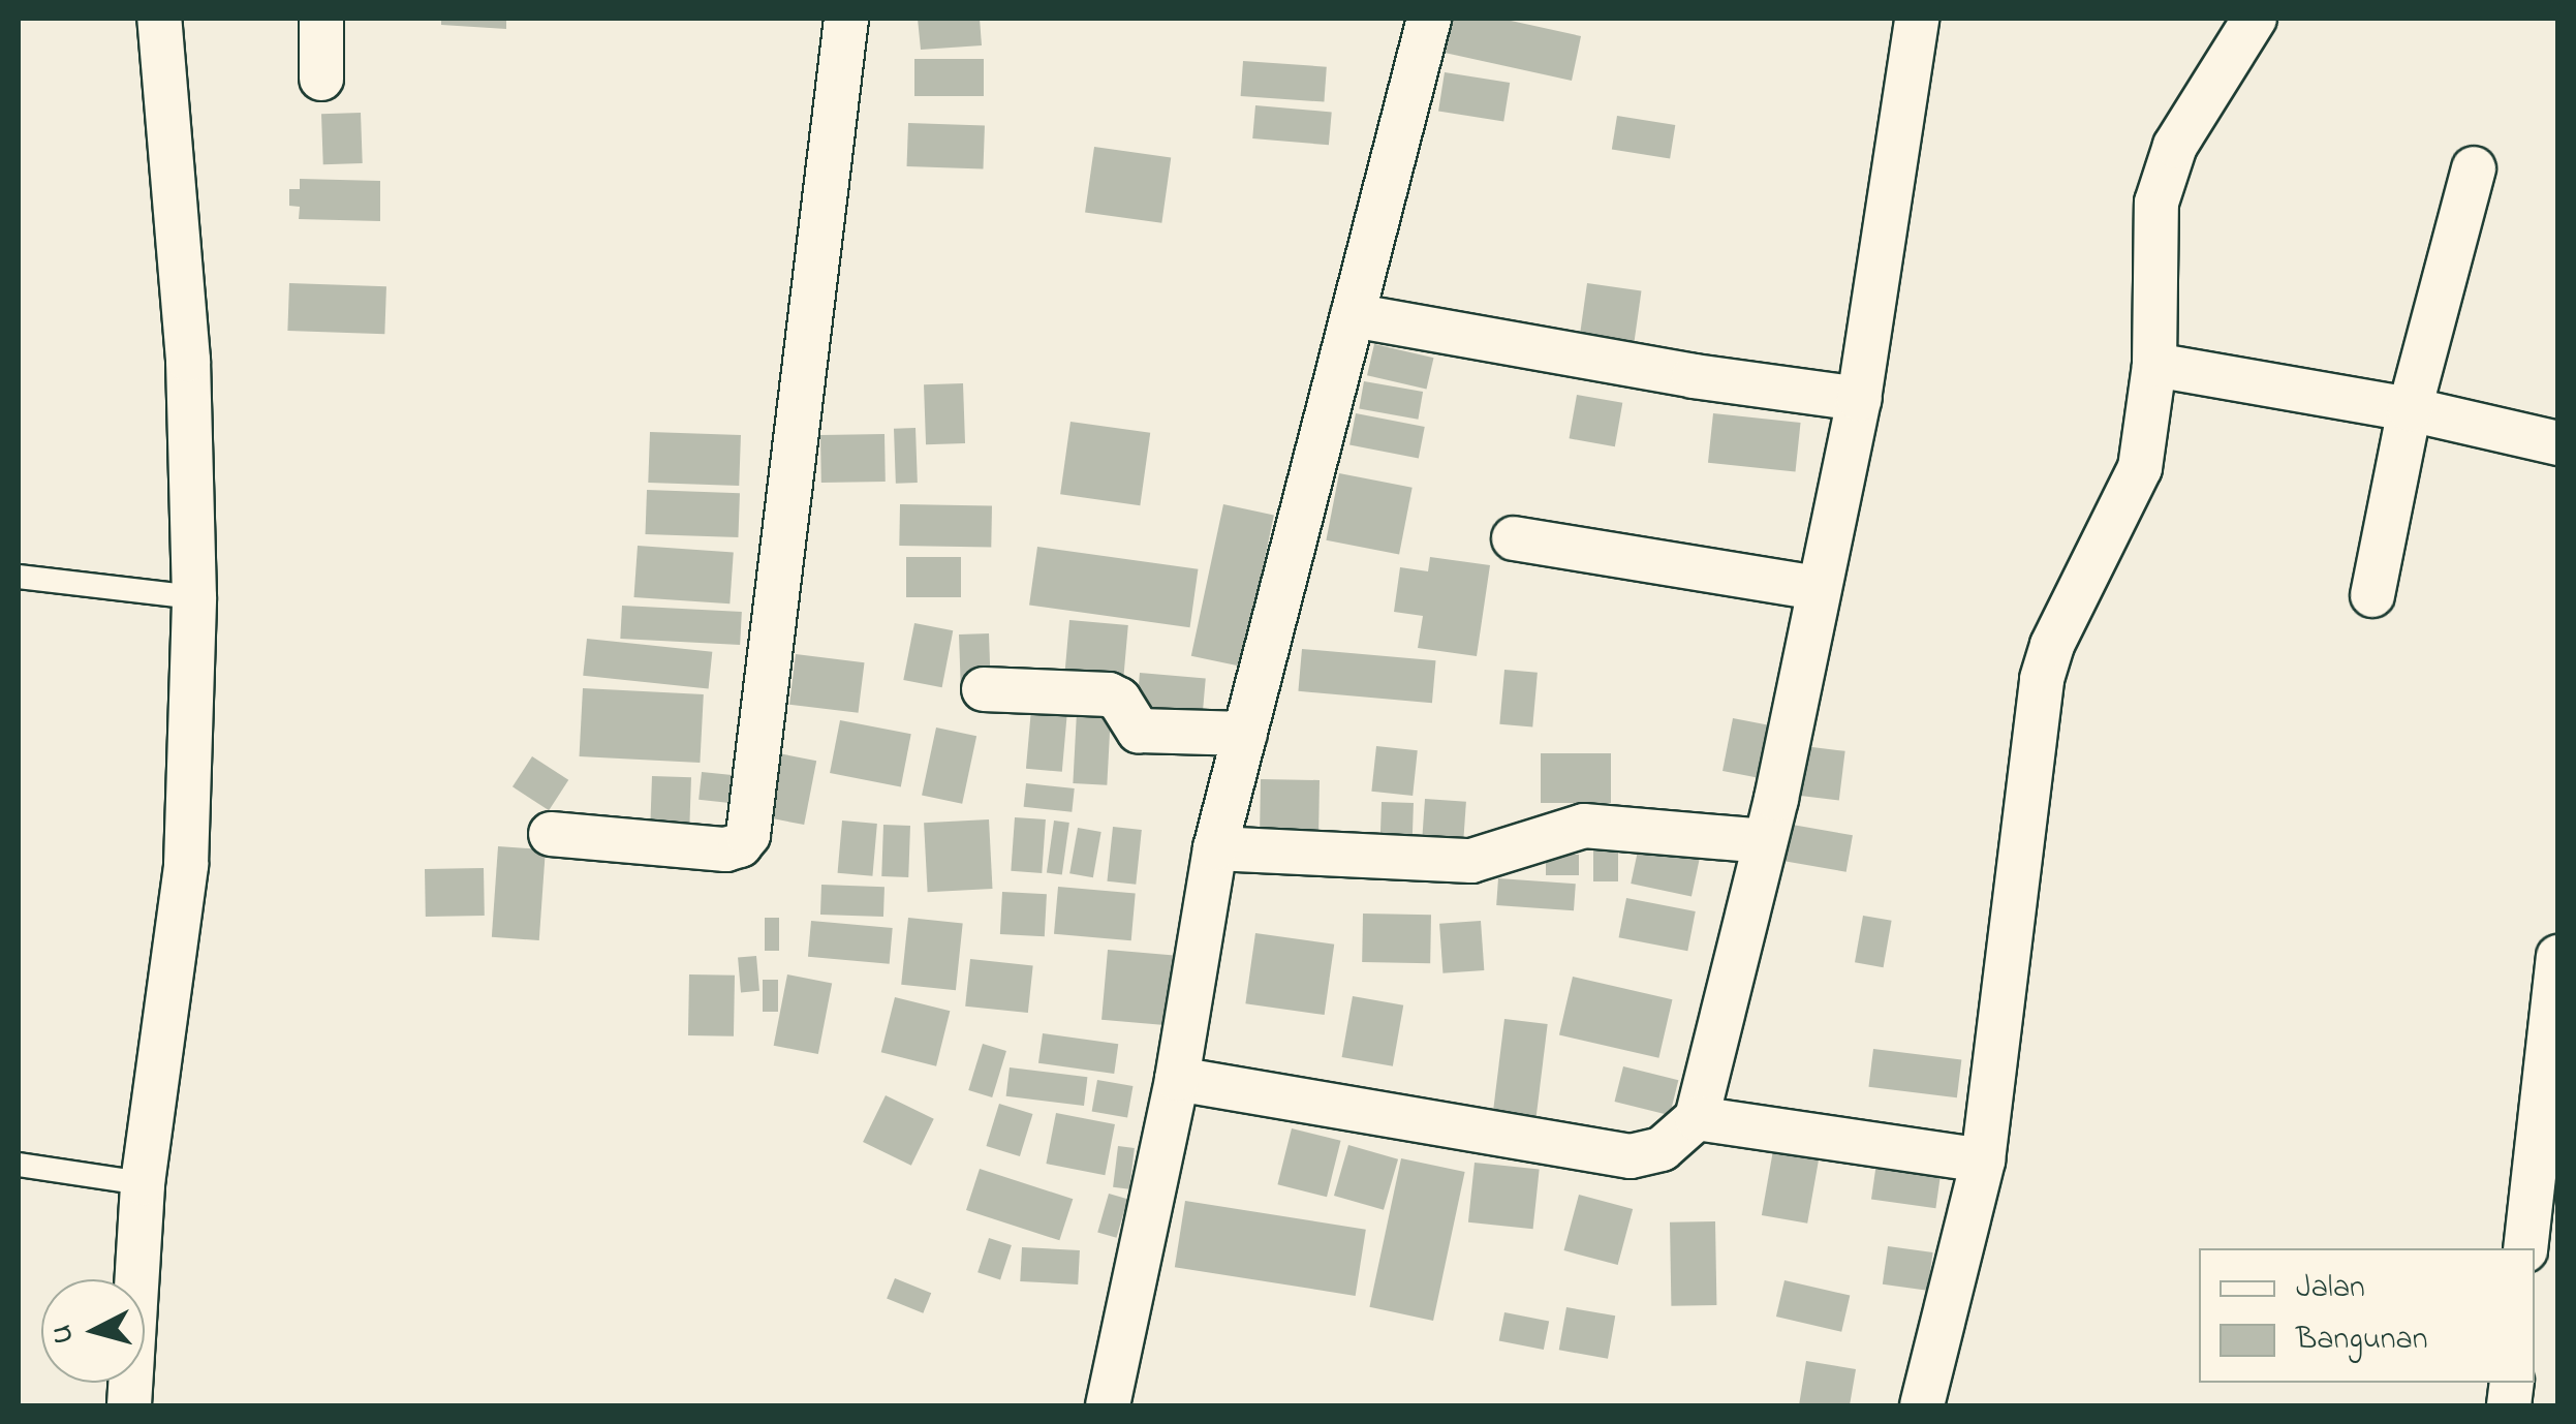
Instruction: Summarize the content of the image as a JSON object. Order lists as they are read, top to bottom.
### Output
{
  "legend": ["Jalan", "Bangunan"],
  "north": "left"
}
